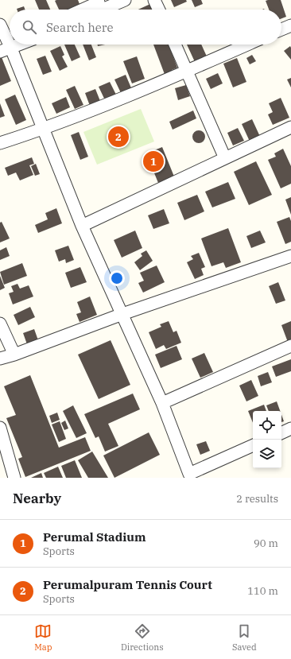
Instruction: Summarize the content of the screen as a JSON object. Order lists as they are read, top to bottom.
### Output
{
  "page": {
    "search": "Search here",
    "pins": ["2", "1"],
    "heading": ["Nearby", "2 results"],
    "list": [
      {
        "mark": "1",
        "name": "Perumal Stadium",
        "note": "Sports",
        "value": "90 m"
      },
      {
        "mark": "2",
        "name": "Perumalpuram Tennis Court",
        "note": "Sports",
        "value": "110 m"
      }
    ],
    "nav": ["Map", "Directions", "Saved"]
  }
}
